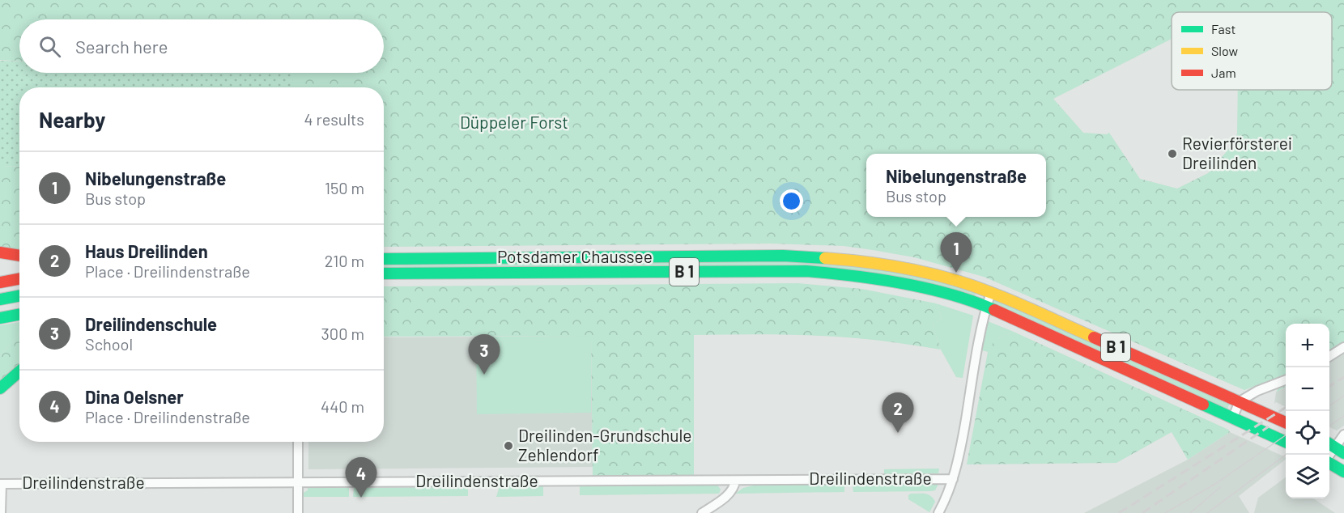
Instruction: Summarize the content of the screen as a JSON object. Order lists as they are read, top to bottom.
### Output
{
  "streets": {
    "main road": ["Potsdamer Chaussee", "B 1"],
    "street": ["Dreilindenstraße"]
  },
  "crossings": [
    ["Potsdamer Chaussee", "B 1"]
  ],
  "parks": ["Düppeler Forst"],
  "places": ["Revierförsterei Dreilinden", "Dreilinden-Grundschule Zehlendorf"],
  "legend": ["Fast", "Slow", "Jam"],
  "page": {
    "search": "Search here",
    "heading": ["Nearby", "4 results"],
    "list": [
      {
        "mark": "1",
        "name": "Nibelungenstraße",
        "note": "Bus stop",
        "value": "150 m"
      },
      {
        "mark": "2",
        "name": "Haus Dreilinden",
        "note": "Place · Dreilindenstraße",
        "value": "210 m"
      },
      {
        "mark": "3",
        "name": "Dreilindenschule",
        "note": "School",
        "value": "300 m"
      },
      {
        "mark": "4",
        "name": "Dina Oelsner",
        "note": "Place · Dreilindenstraße",
        "value": "440 m"
      }
    ],
    "popup": ["Nibelungenstraße", "Bus stop"],
    "pins": [
      "1",
      "3",
      "2",
      "4"
    ],
    "map_buttons": ["+", "−"]
  }
}
